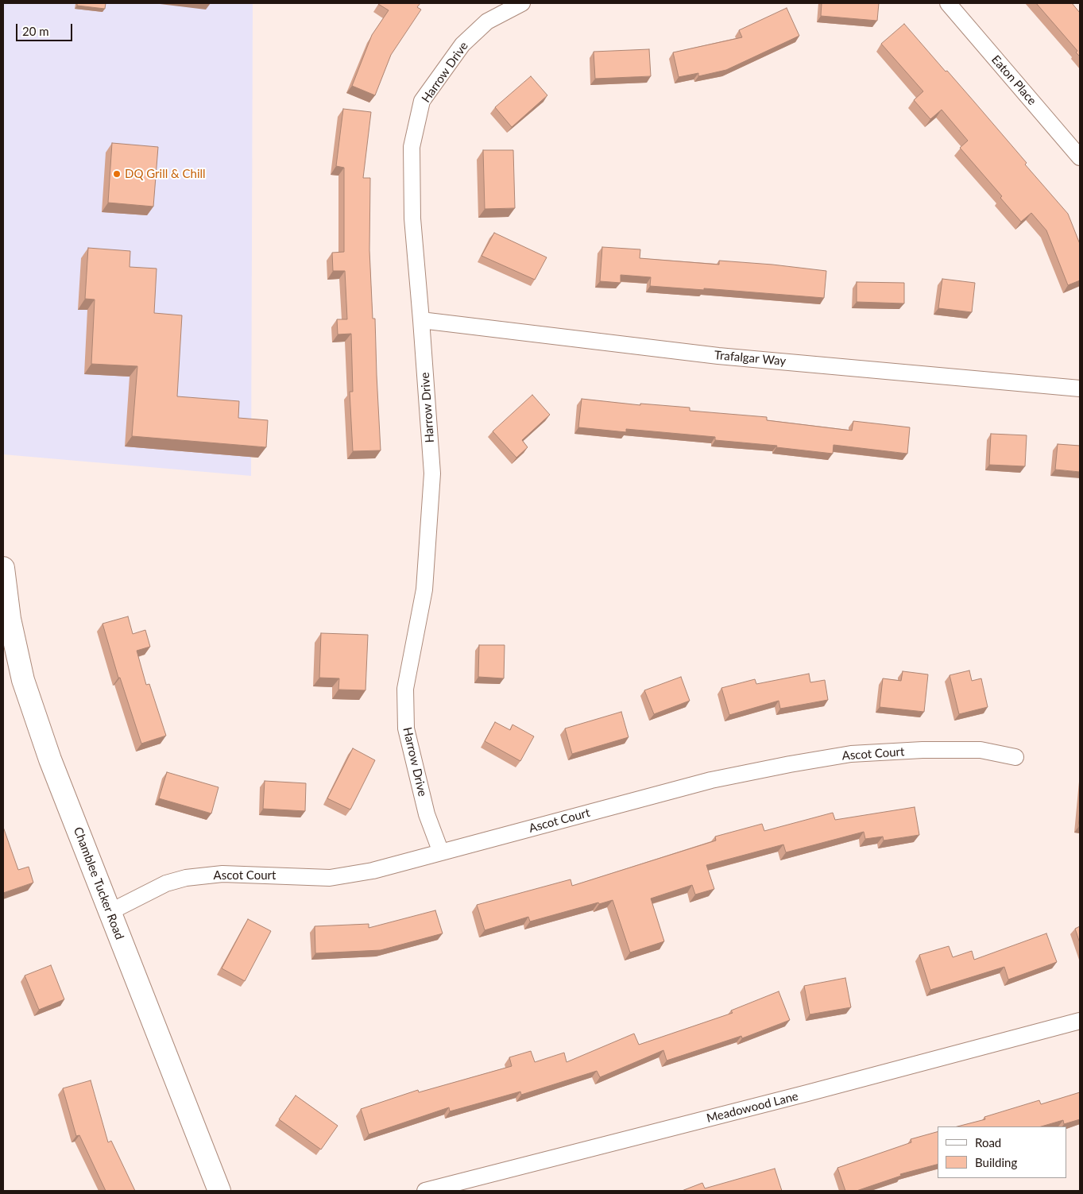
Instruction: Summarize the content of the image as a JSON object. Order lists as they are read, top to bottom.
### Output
{
  "streets": {
    "main road": ["Chamblee Tucker Road"],
    "street": [
      "Harrow Drive",
      "Eaton Place",
      "Trafalgar Way",
      "Ascot Court",
      "Meadowood Lane"
    ]
  },
  "crossings": [
    ["Harrow Drive", "Trafalgar Way"],
    ["Harrow Drive", "Ascot Court"],
    ["Ascot Court", "Chamblee Tucker Road"]
  ],
  "places": ["DQ Grill & Chill"],
  "legend": ["Road", "Building"],
  "scale_bar": "20 m"
}
